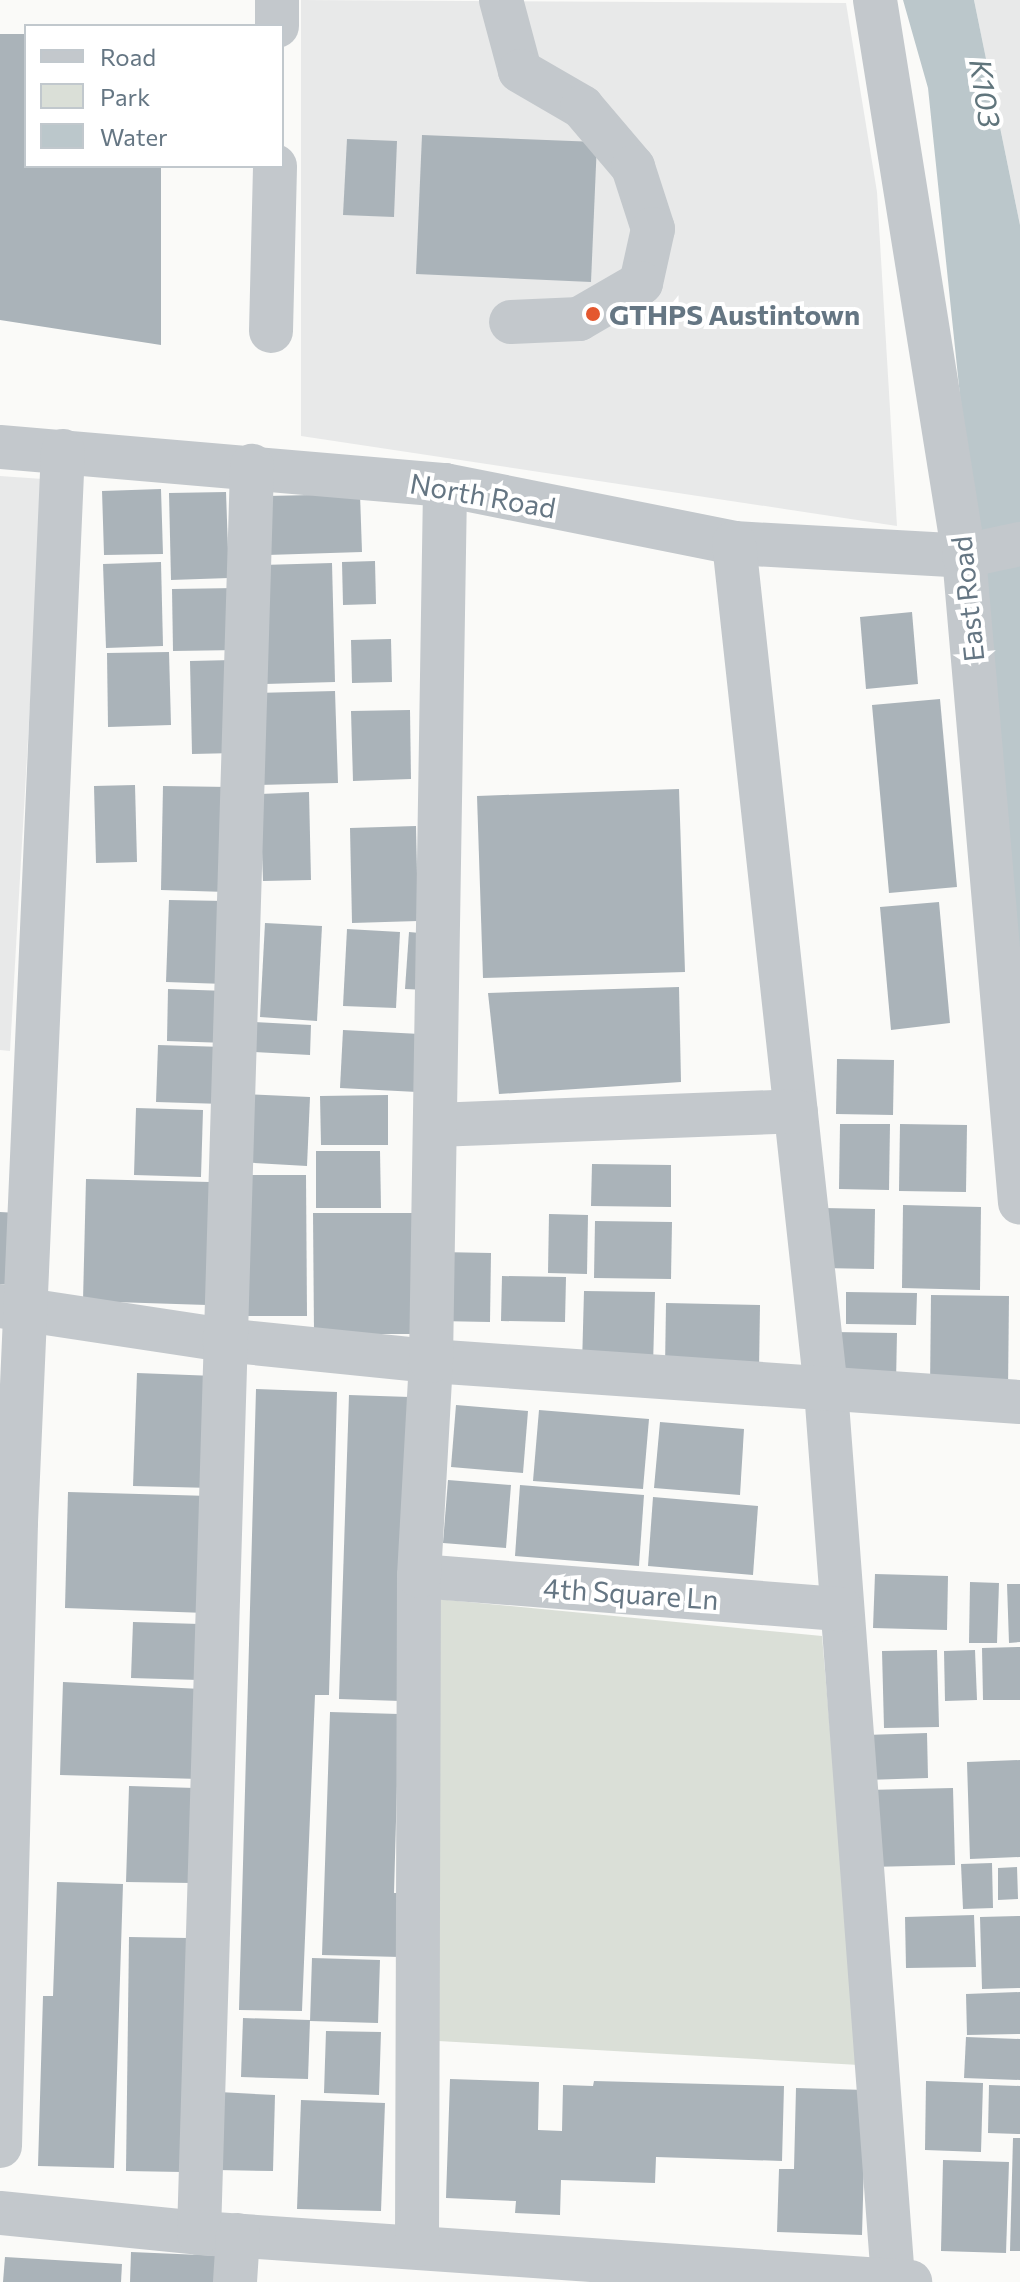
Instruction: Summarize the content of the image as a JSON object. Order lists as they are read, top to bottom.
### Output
{
  "streets": {
    "street": ["North Road", "East Road", "4th Square Ln"]
  },
  "crossings": [
    ["North Road", "East Road"]
  ],
  "water": ["K103"],
  "places": ["GTHPS Austintown"],
  "legend": ["Road", "Park", "Water"]
}
